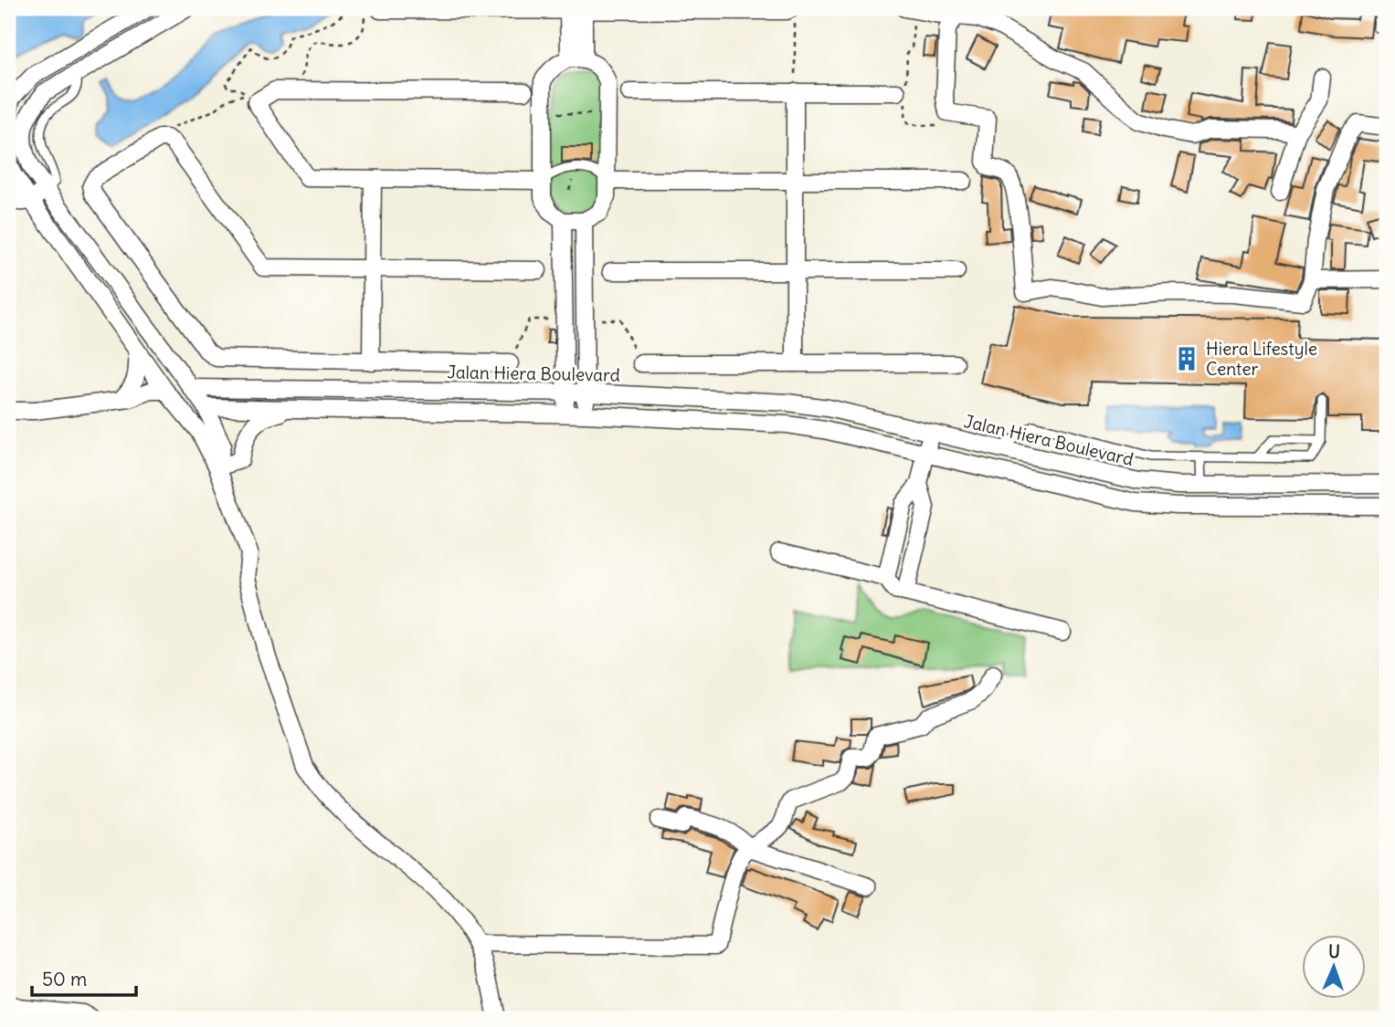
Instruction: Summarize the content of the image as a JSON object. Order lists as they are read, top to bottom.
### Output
{
  "streets": {
    "street": ["Jalan Hiera Boulevard"]
  },
  "places": {
    "building": ["Hiera Lifestyle Center"]
  },
  "scale_bar": "50 m",
  "north": "top"
}
